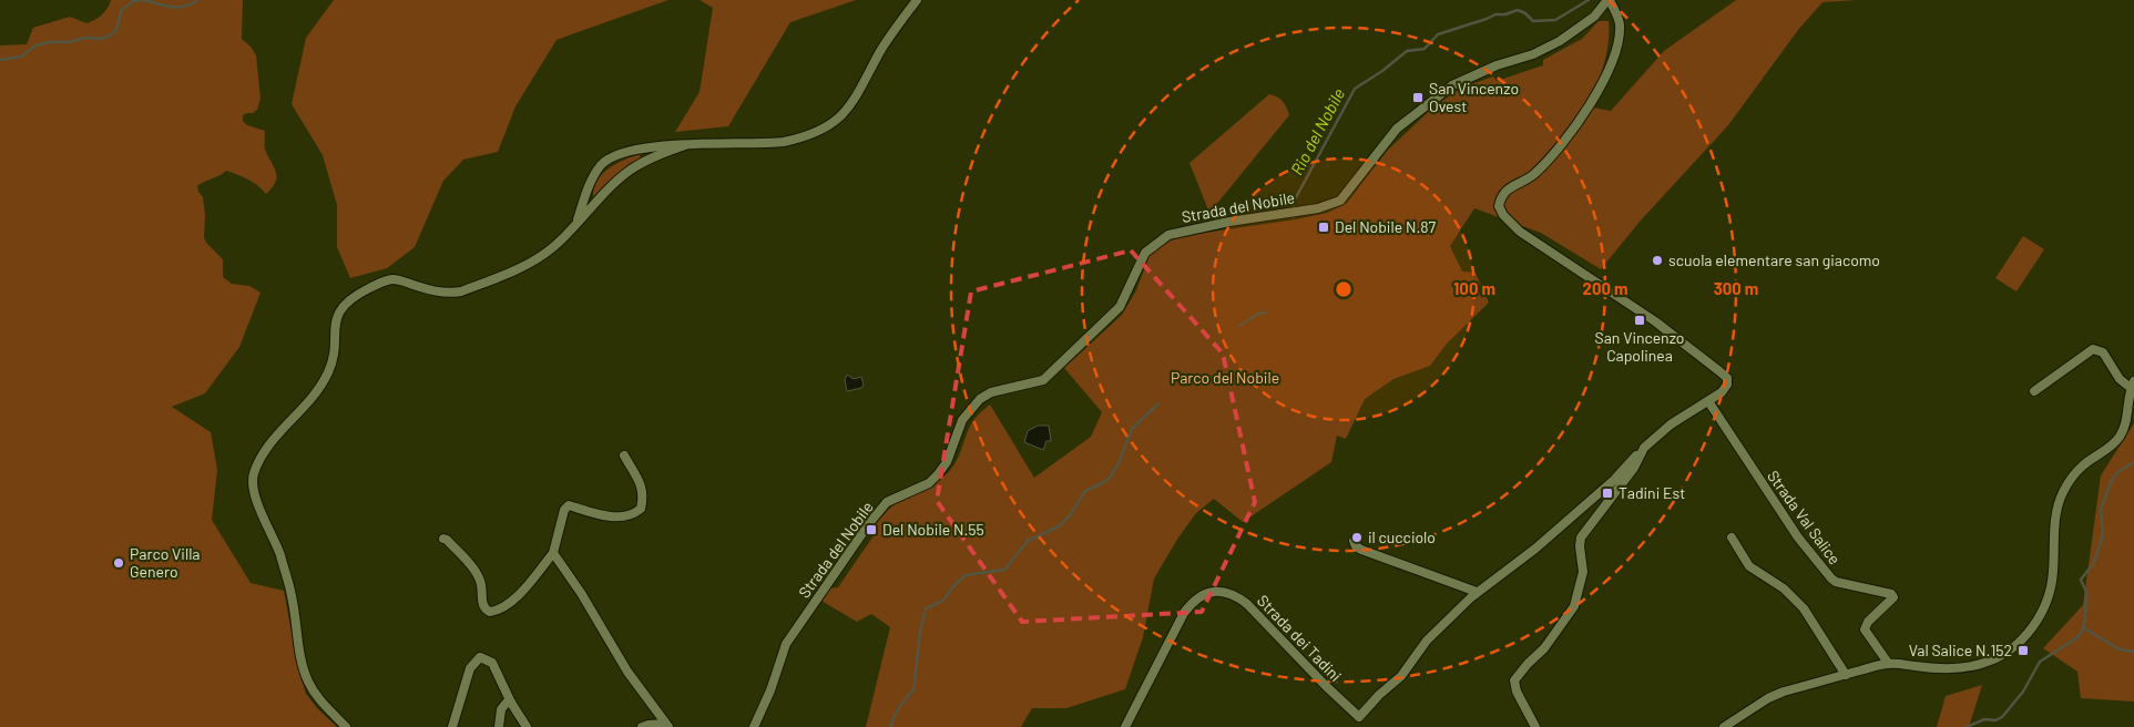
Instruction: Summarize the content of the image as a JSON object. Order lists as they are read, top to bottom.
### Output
{
  "streets": {
    "street": ["Strada del Nobile", "Strada Val Salice", "Strada dei Tadini"]
  },
  "water": ["Rio del Nobile"],
  "parks": ["Parco del Nobile"],
  "places": {
    "transit": [
      "San Vincenzo Ovest",
      "Del Nobile N.87",
      "San Vincenzo Capolinea",
      "Tadini Est",
      "Del Nobile N.55",
      "Val Salice N.152"
    ],
    "other": ["scuola elementare san giacomo", "il cucciolo", "Parco Villa Genero"]
  },
  "rings": ["100 m", "200 m", "300 m"]
}
